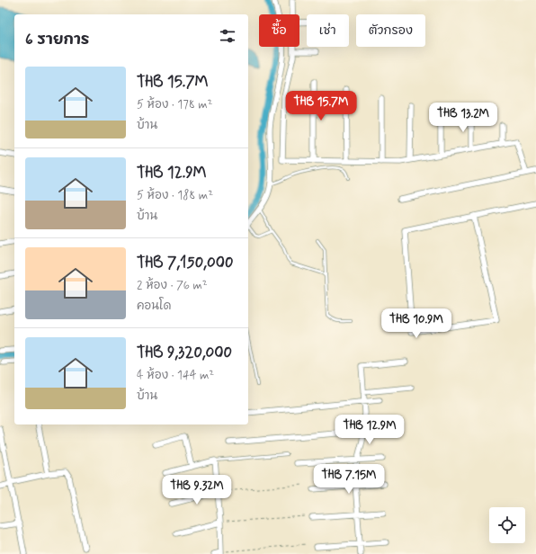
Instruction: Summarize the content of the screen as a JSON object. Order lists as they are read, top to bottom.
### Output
{
  "page": {
    "chip": ["ซื้อ", "เช่า", "ตัวกรอง"],
    "heading": "6 รายการ",
    "list": [
      {
        "name": "THB 15.7M",
        "note": "5 ห้อง · 178 m² · บ้าน"
      },
      {
        "name": "THB 12.9M",
        "note": "5 ห้อง · 188 m² · บ้าน"
      },
      {
        "name": "THB 7,150,000",
        "note": "2 ห้อง · 76 m² · คอนโด"
      },
      {
        "name": "THB 9,320,000",
        "note": "4 ห้อง · 144 m² · บ้าน"
      }
    ],
    "price": [
      "THB 15.7M",
      "THB 13.2M",
      "THB 10.9M",
      "THB 12.9M",
      "THB 7.15M",
      "THB 9.32M"
    ]
  }
}
